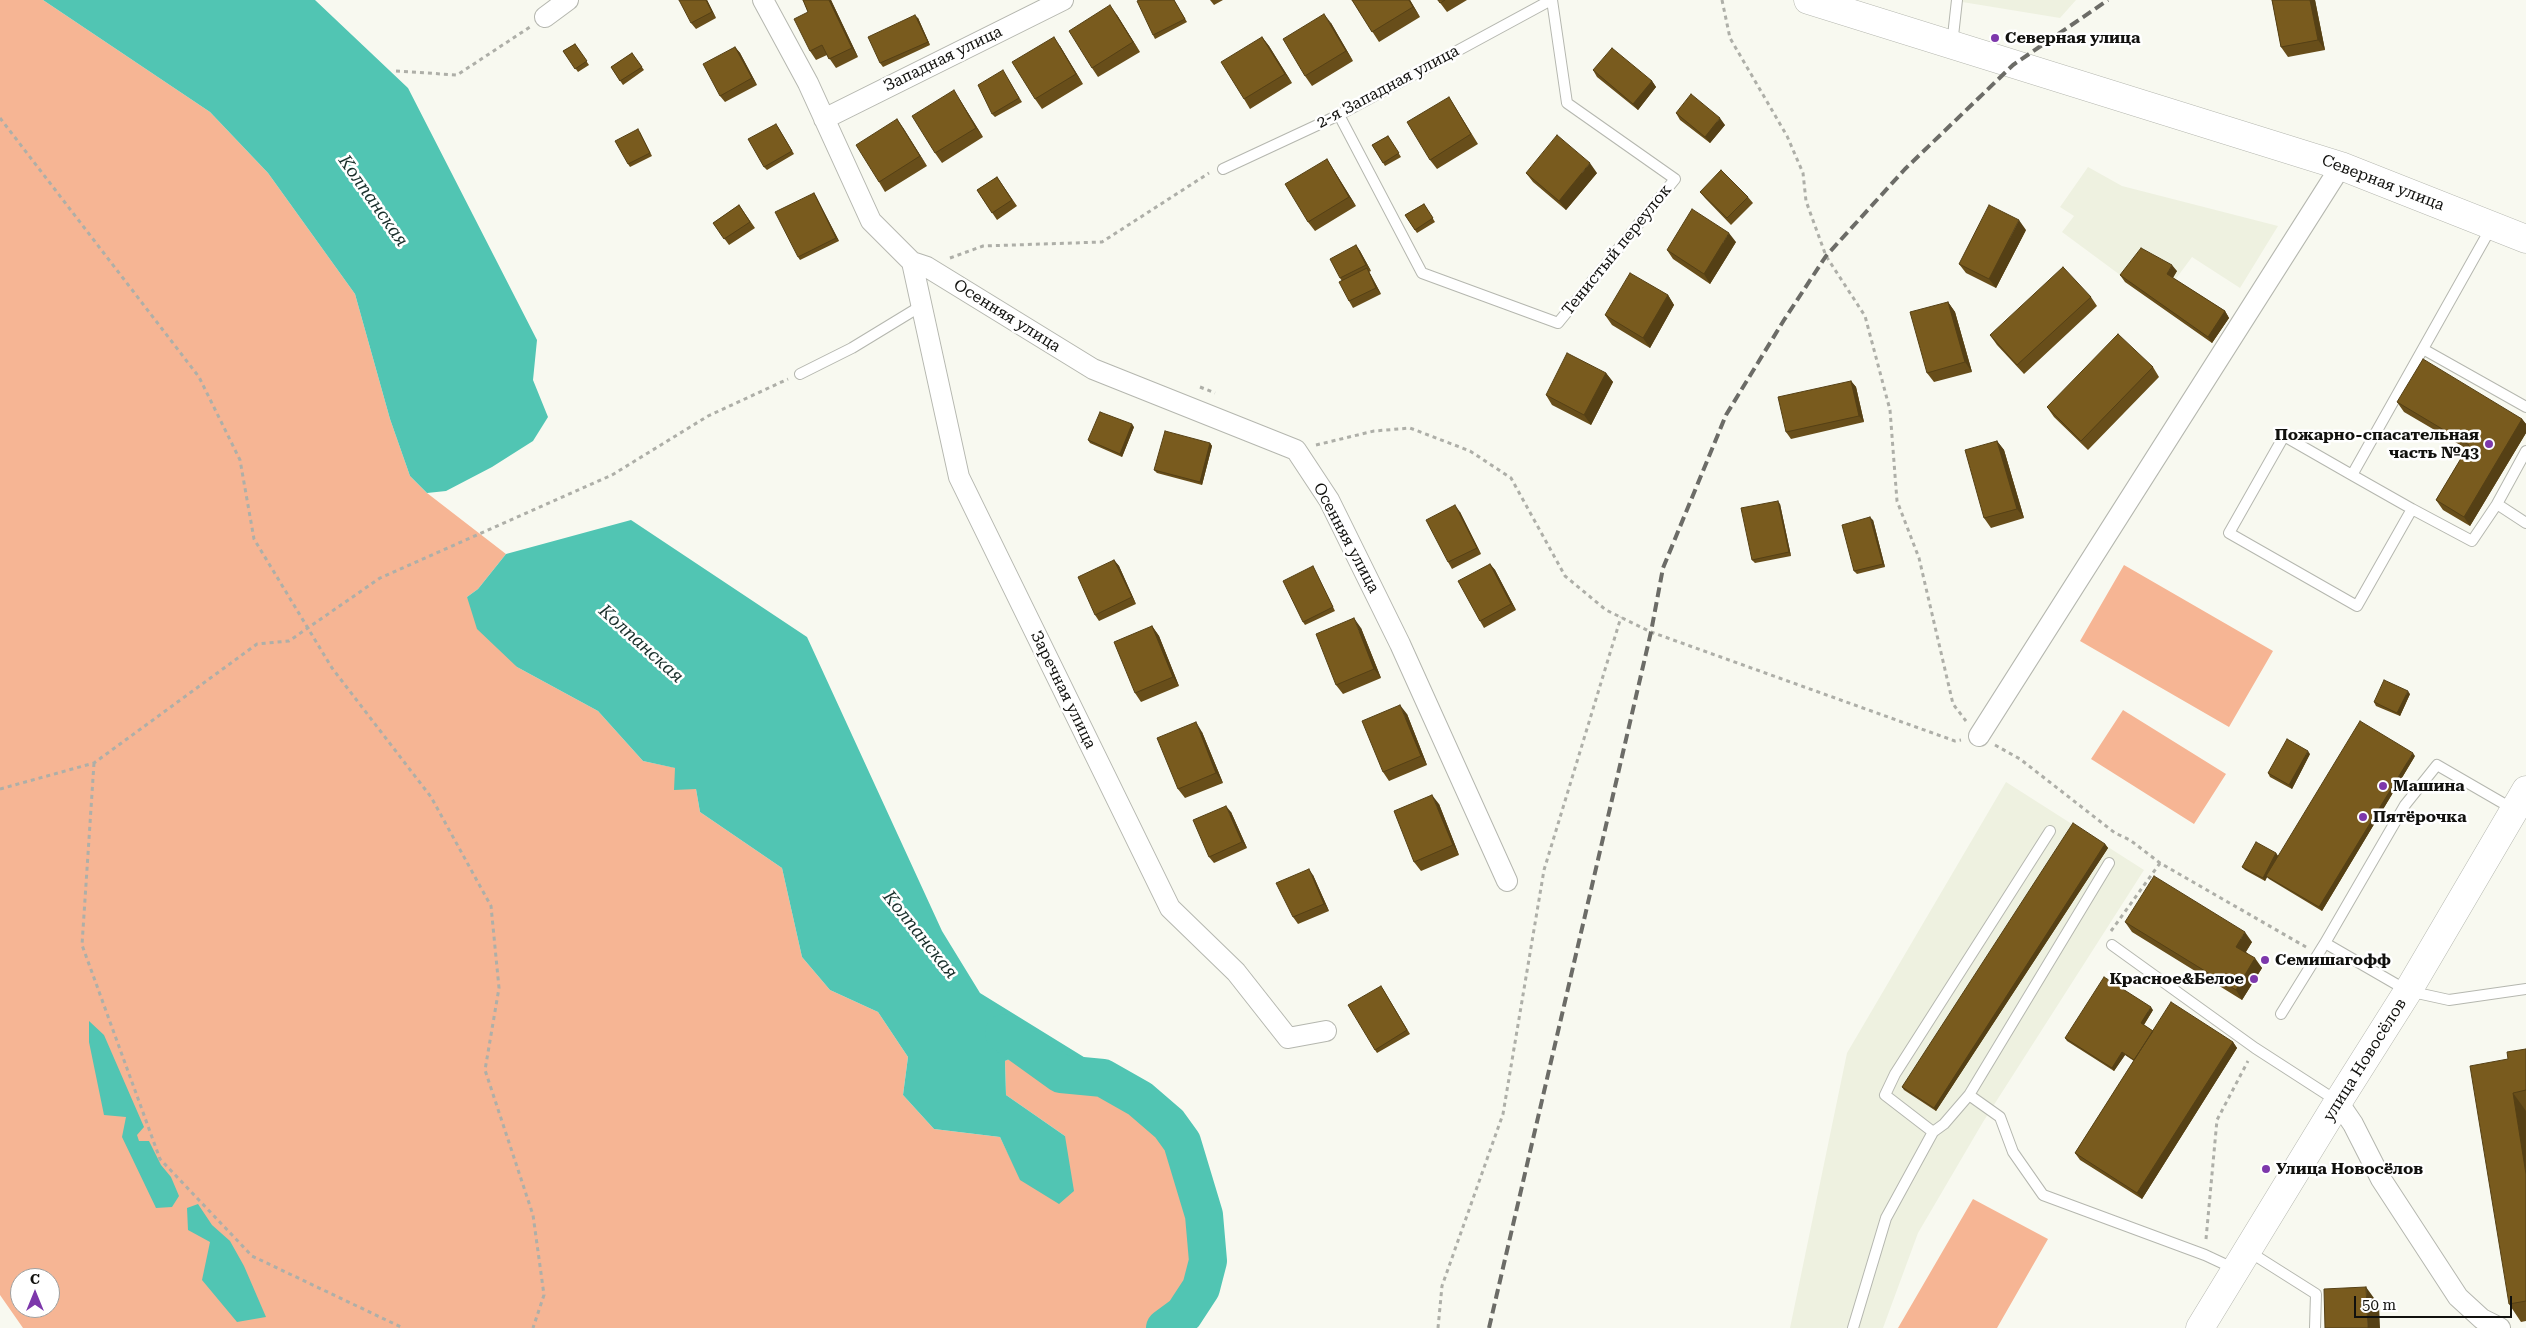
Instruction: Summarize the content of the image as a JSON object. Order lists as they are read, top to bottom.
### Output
{
  "streets": {
    "street": [
      "Западная улица",
      "Северная улица",
      "Осенняя улица",
      "Заречная улица",
      "улица Новосёлов"
    ],
    "lane": ["2-я Западная улица", "Тенистый переулок"]
  },
  "crossings": [
    ["2-я Западная улица", "Тенистый переулок"],
    ["Осенняя улица", "Заречная улица"]
  ],
  "water": ["Колпанская"],
  "places": [
    "Северная улица",
    "Пожарно-спасательная часть №43",
    "Машина",
    "Пятёрочка",
    "Семишагофф",
    "Красное&Белое",
    "Улица Новосёлов"
  ],
  "scale_bar": "50 m",
  "north": "top"
}
